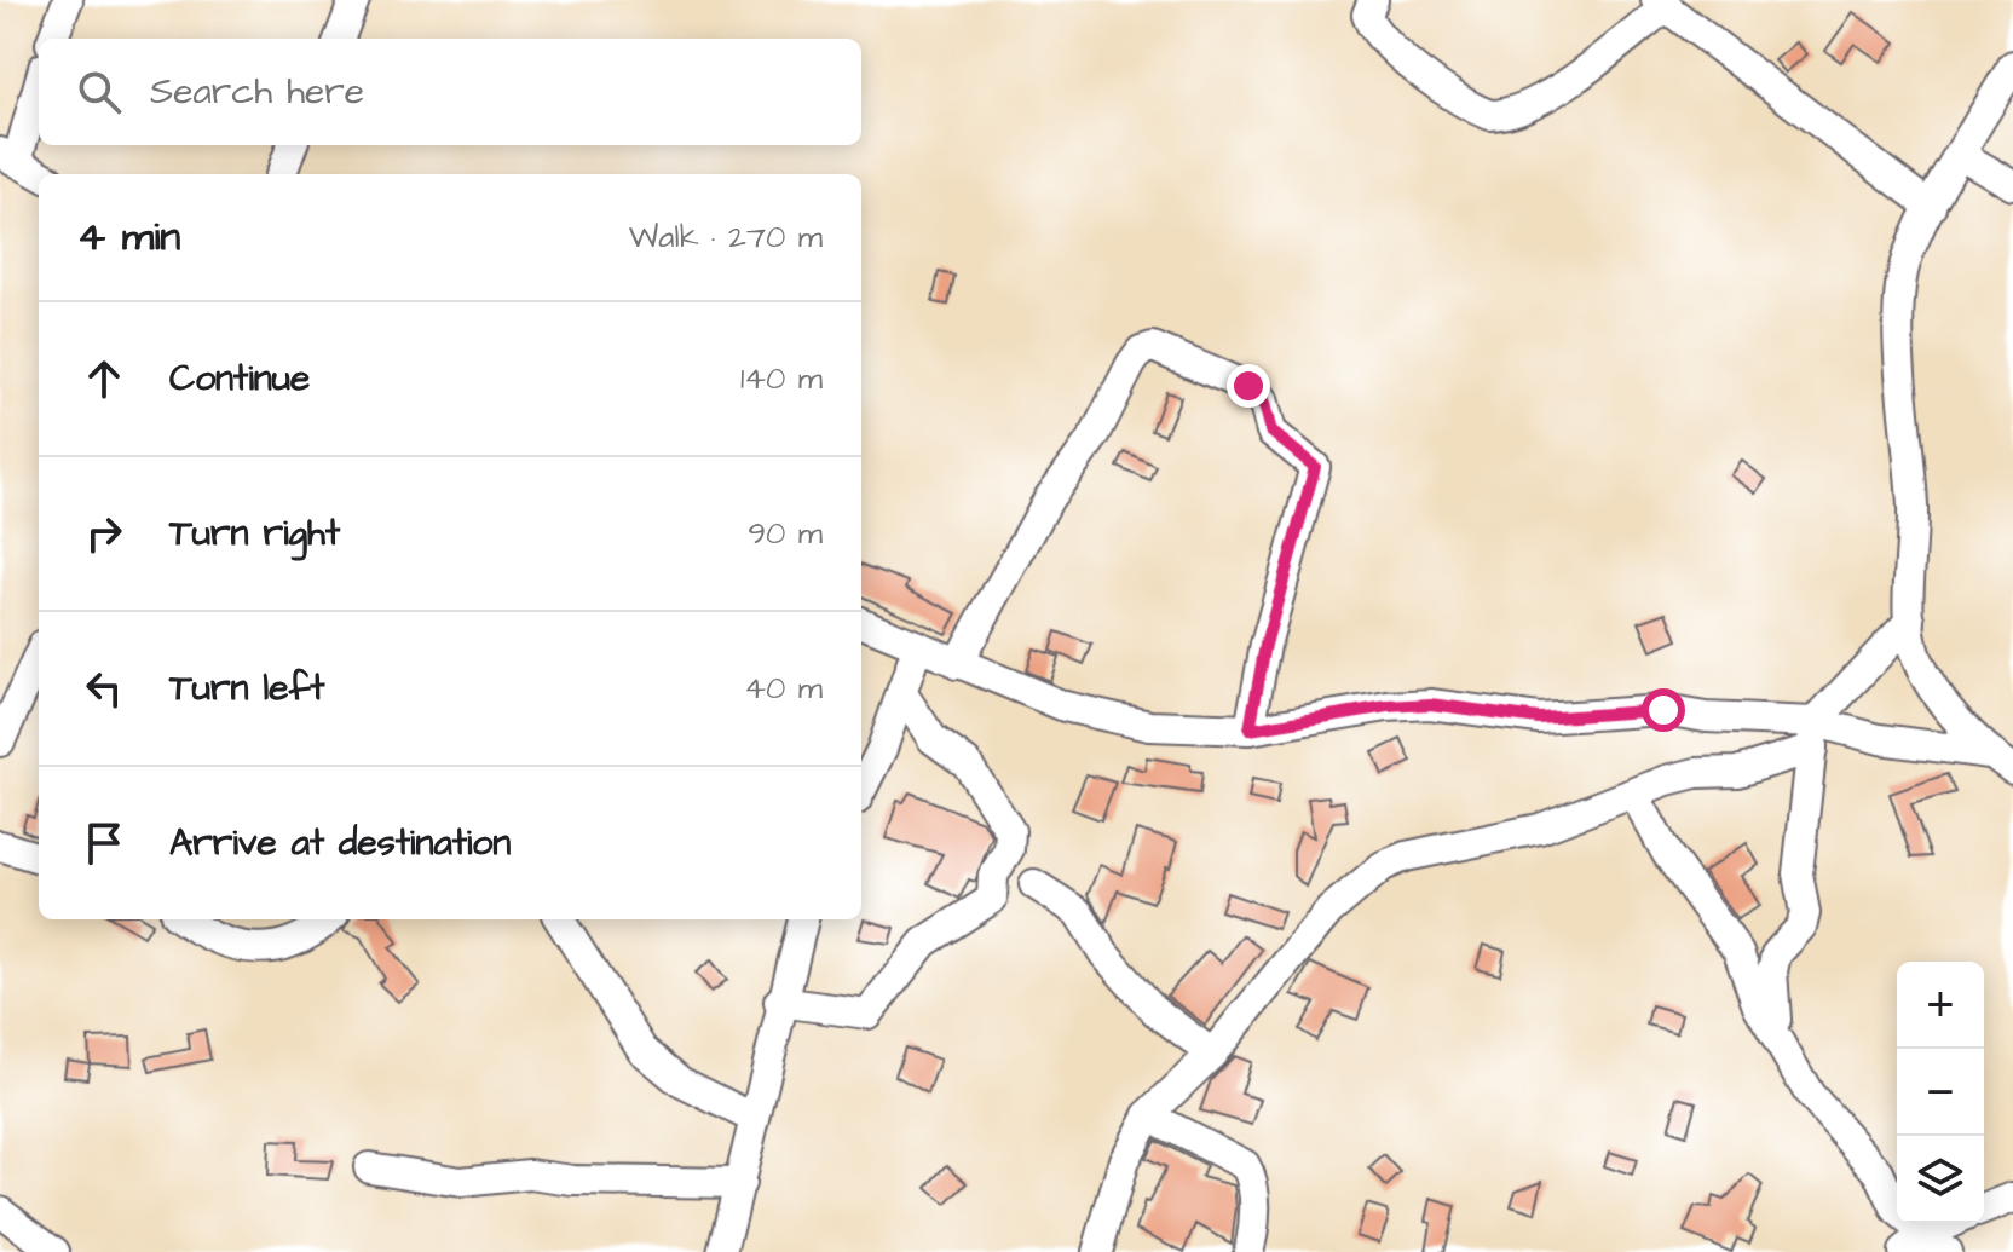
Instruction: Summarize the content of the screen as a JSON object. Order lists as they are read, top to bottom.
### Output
{
  "page": {
    "search": "Search here",
    "heading": ["4 min", "Walk · 270 m"],
    "list": [
      ["Continue", "140 m"],
      ["Turn right", "90 m"],
      ["Turn left", "40 m"],
      "Arrive at destination"
    ],
    "map_buttons": ["+", "−"]
  }
}
